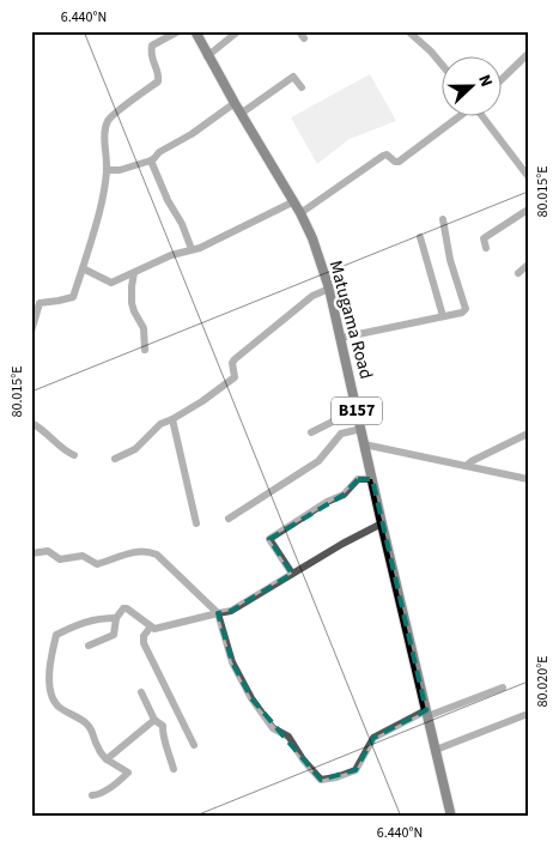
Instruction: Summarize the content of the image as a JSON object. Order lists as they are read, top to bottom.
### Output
{
  "streets": {
    "main road": ["Matugama Road", "B157"]
  },
  "north": "right",
  "coordinates": ["6.440°N", "80.015°E", "80.020°E"]
}
